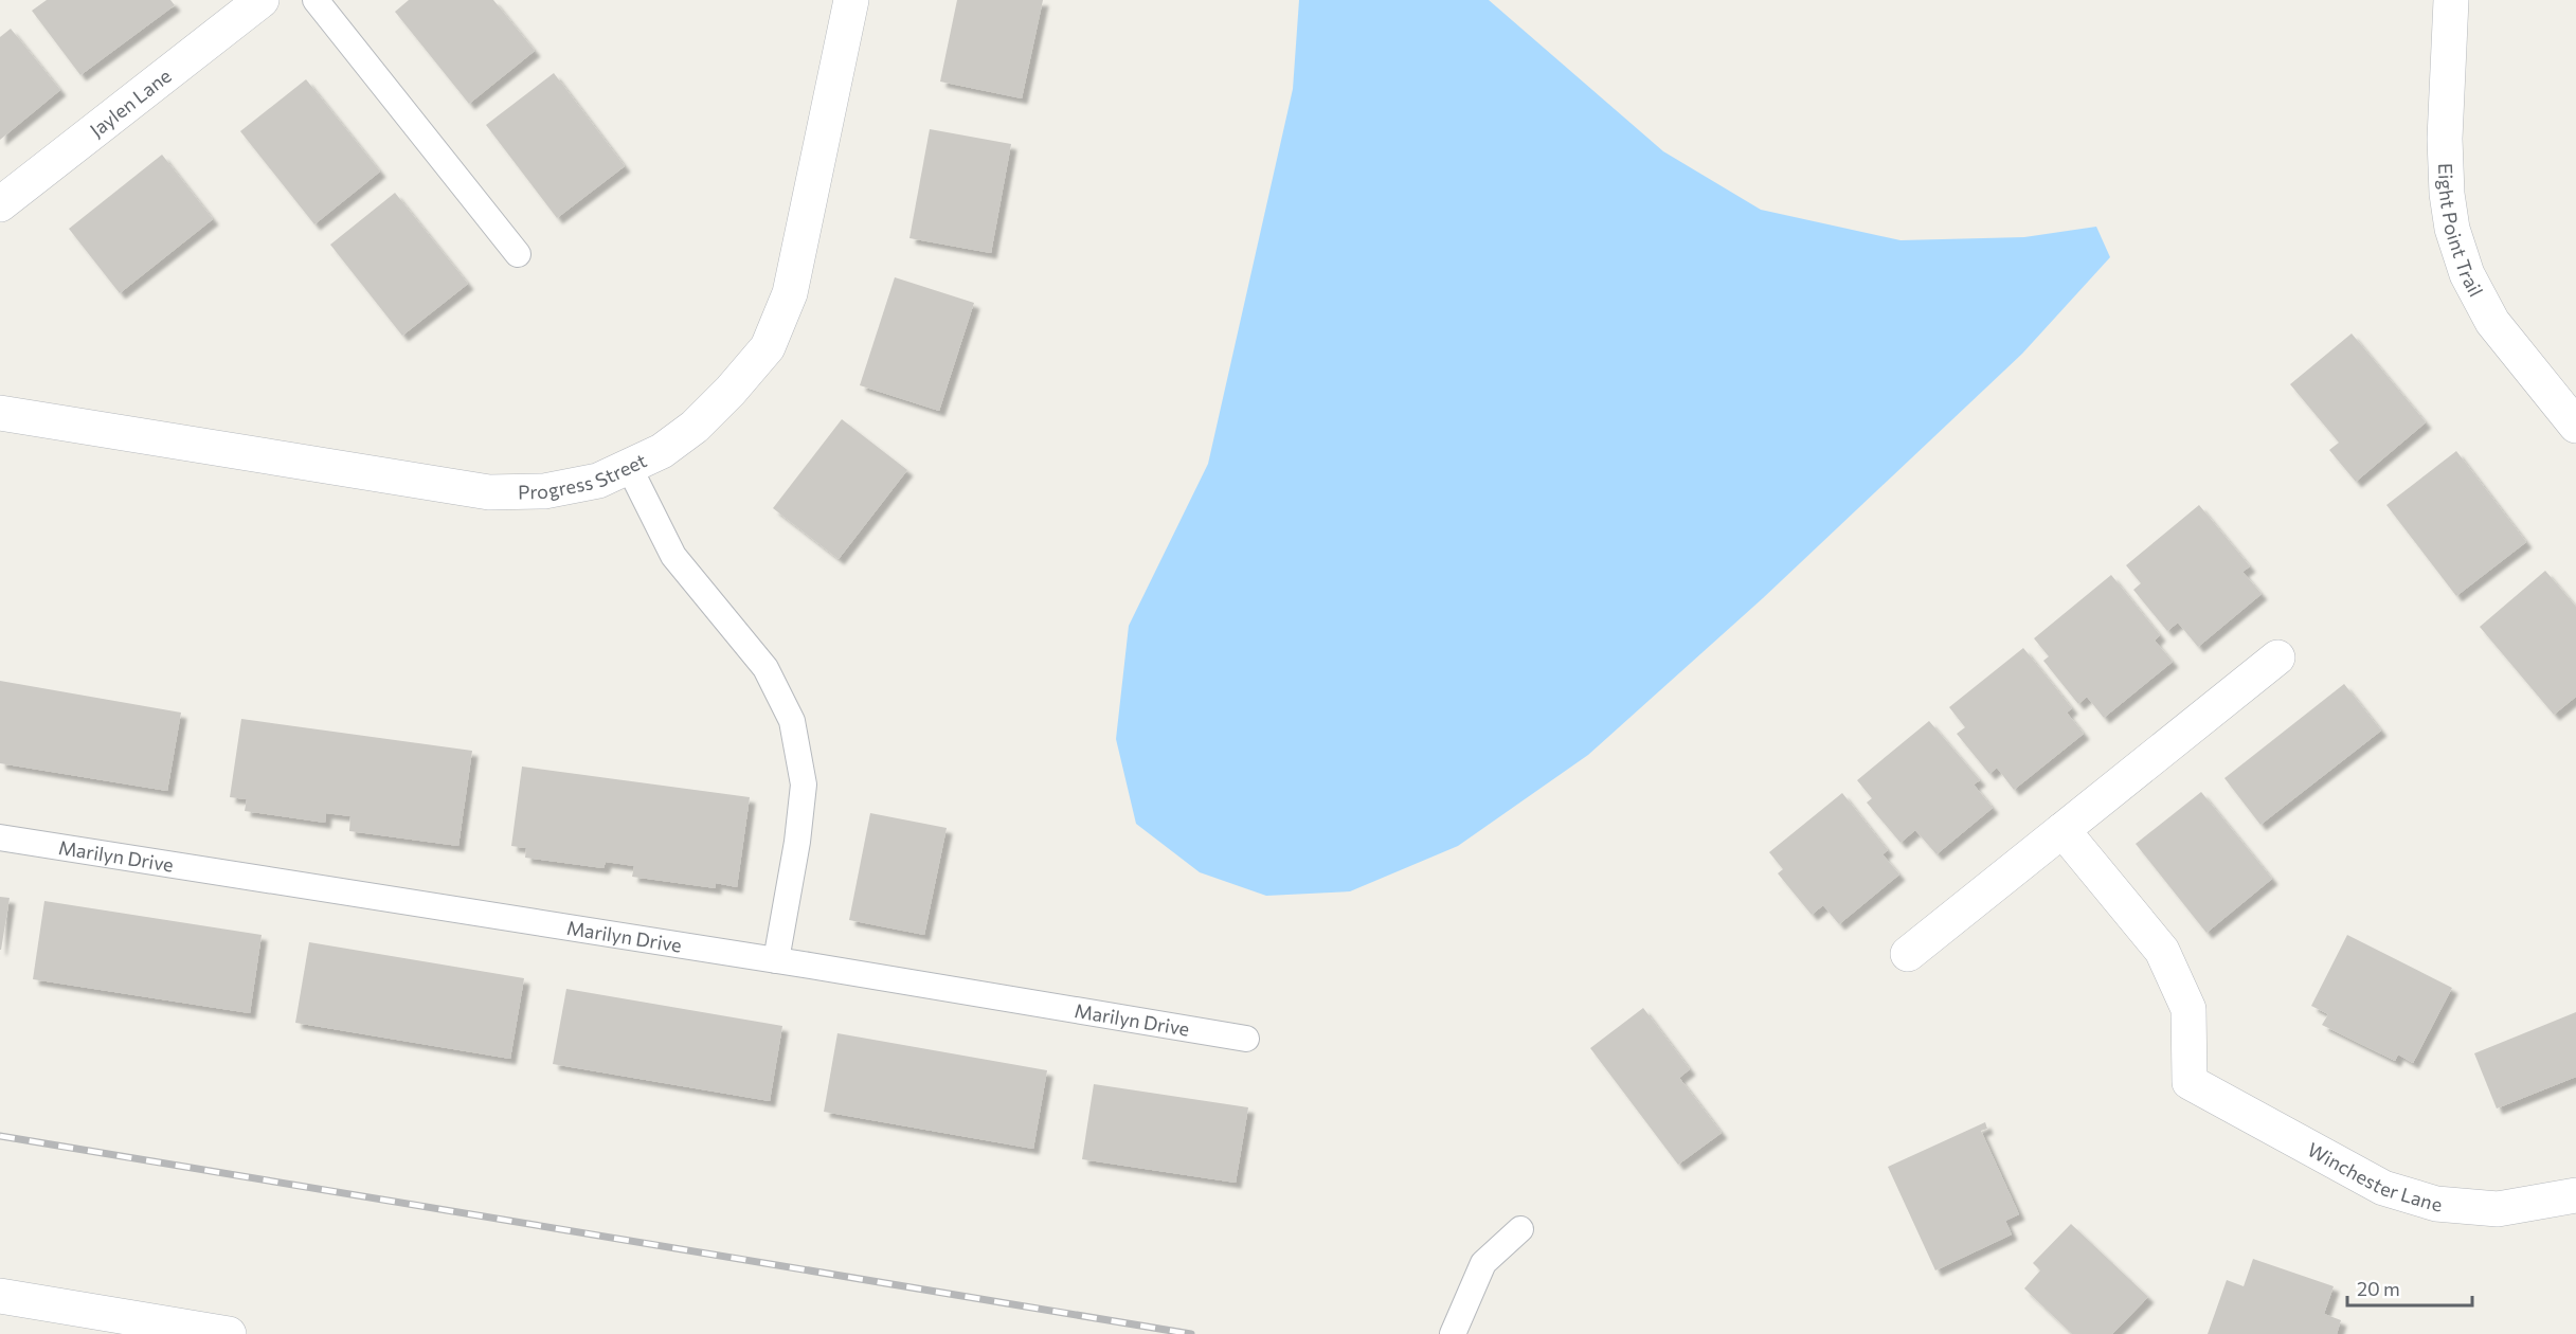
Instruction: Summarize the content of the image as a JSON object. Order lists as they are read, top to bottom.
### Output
{
  "streets": {
    "street": [
      "Jaylen Lane",
      "Eight Point Trail",
      "Progress Street",
      "Winchester Lane"
    ],
    "lane": ["Marilyn Drive"]
  },
  "scale_bar": "20 m"
}
